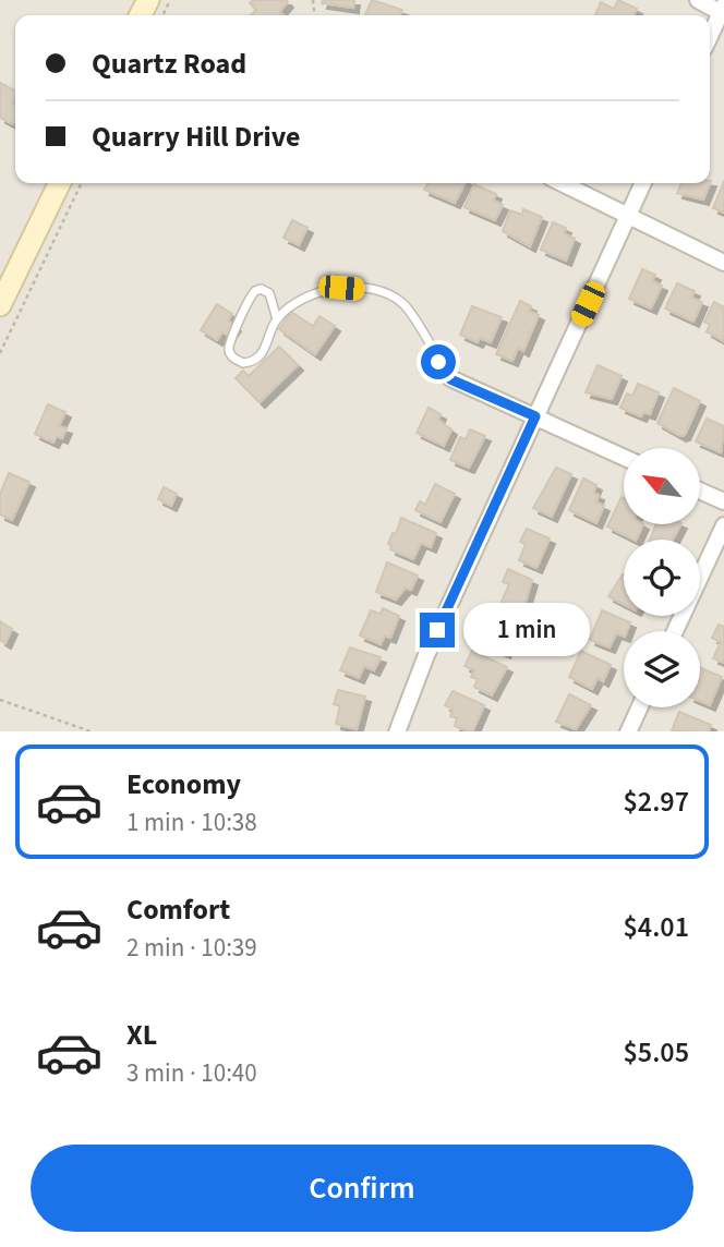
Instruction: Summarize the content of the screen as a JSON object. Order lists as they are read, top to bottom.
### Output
{
  "north": "top left",
  "page": {
    "banner": ["Quartz Road", "Quarry Hill Drive"],
    "bubble": "1 min",
    "list": [
      {
        "name": "Economy",
        "note": "1 min · 10:38",
        "value": "$2.97"
      },
      {
        "name": "Comfort",
        "note": "2 min · 10:39",
        "value": "$4.01"
      },
      {
        "name": "XL",
        "note": "3 min · 10:40",
        "value": "$5.05"
      }
    ],
    "buttons": "Confirm"
  }
}
